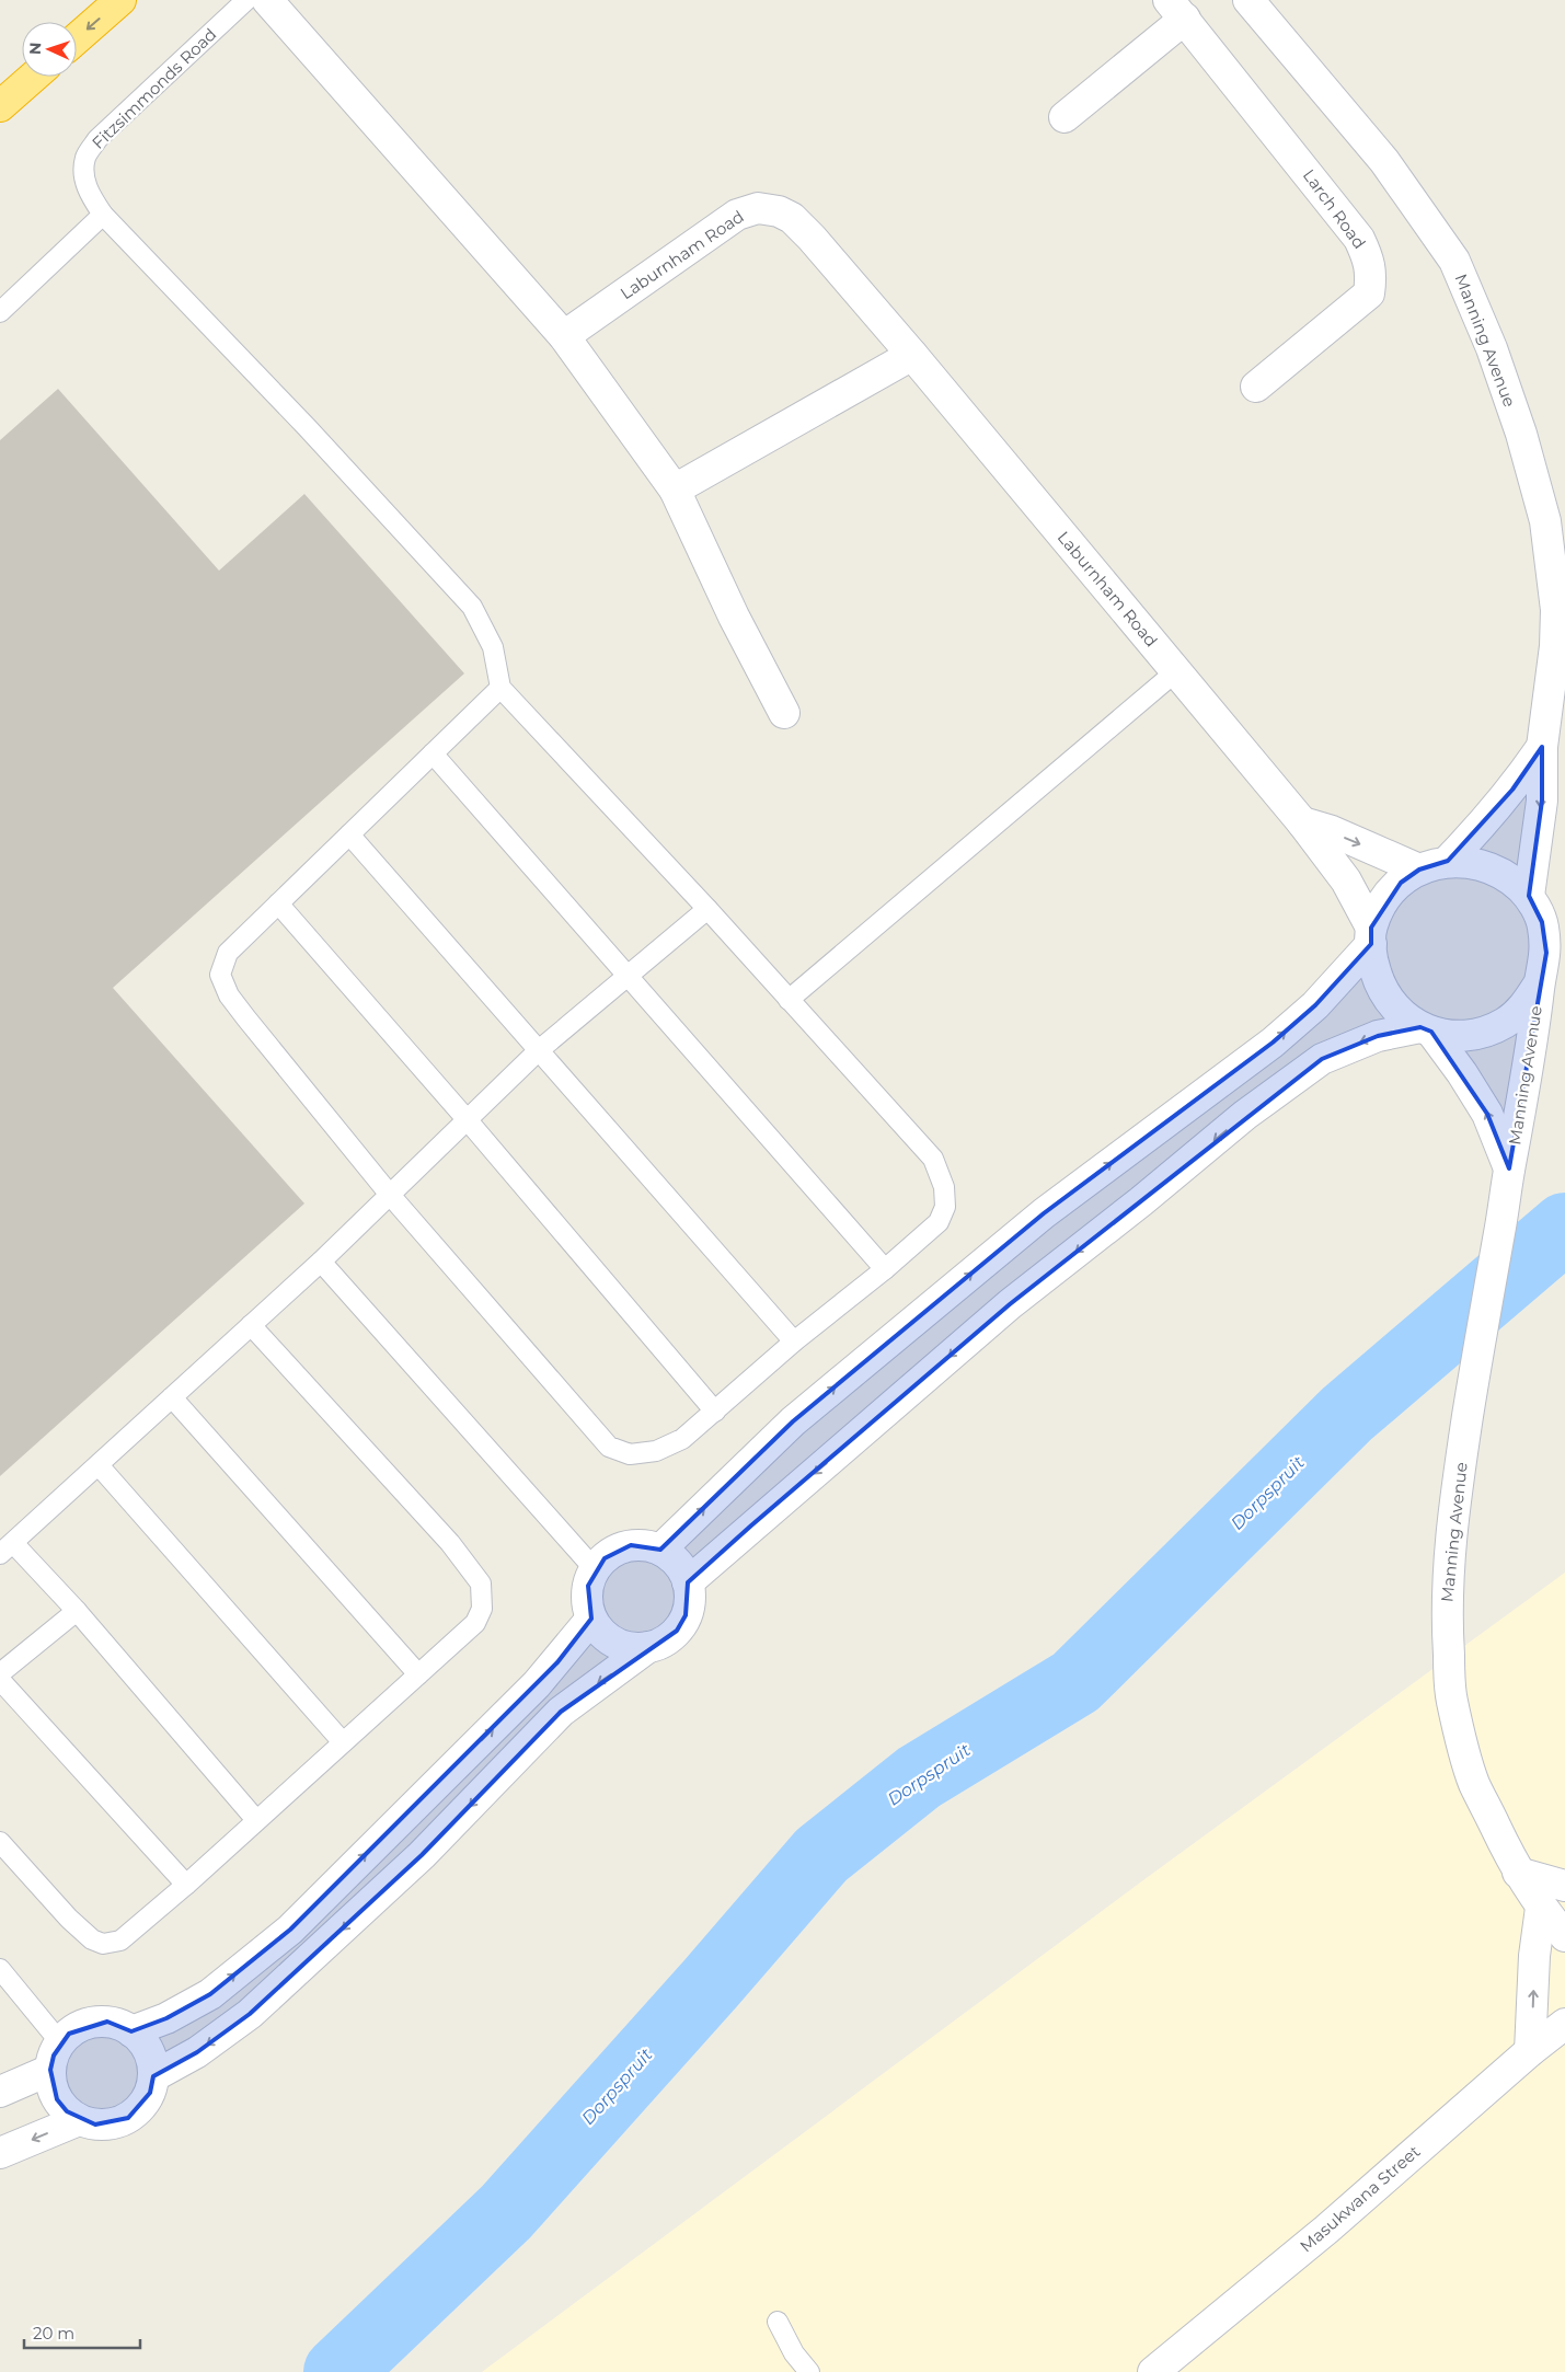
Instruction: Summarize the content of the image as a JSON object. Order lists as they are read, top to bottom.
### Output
{
  "streets": {
    "street": [
      "Larch Road",
      "Laburnham Road",
      "Manning Avenue",
      "Masukwana Street"
    ],
    "lane": ["Fitzsimmonds Road"]
  },
  "crossings": [
    ["Laburnham Road", "Manning Avenue"]
  ],
  "water": ["Dorpspruit"],
  "scale_bar": "20 m",
  "north": "left"
}
